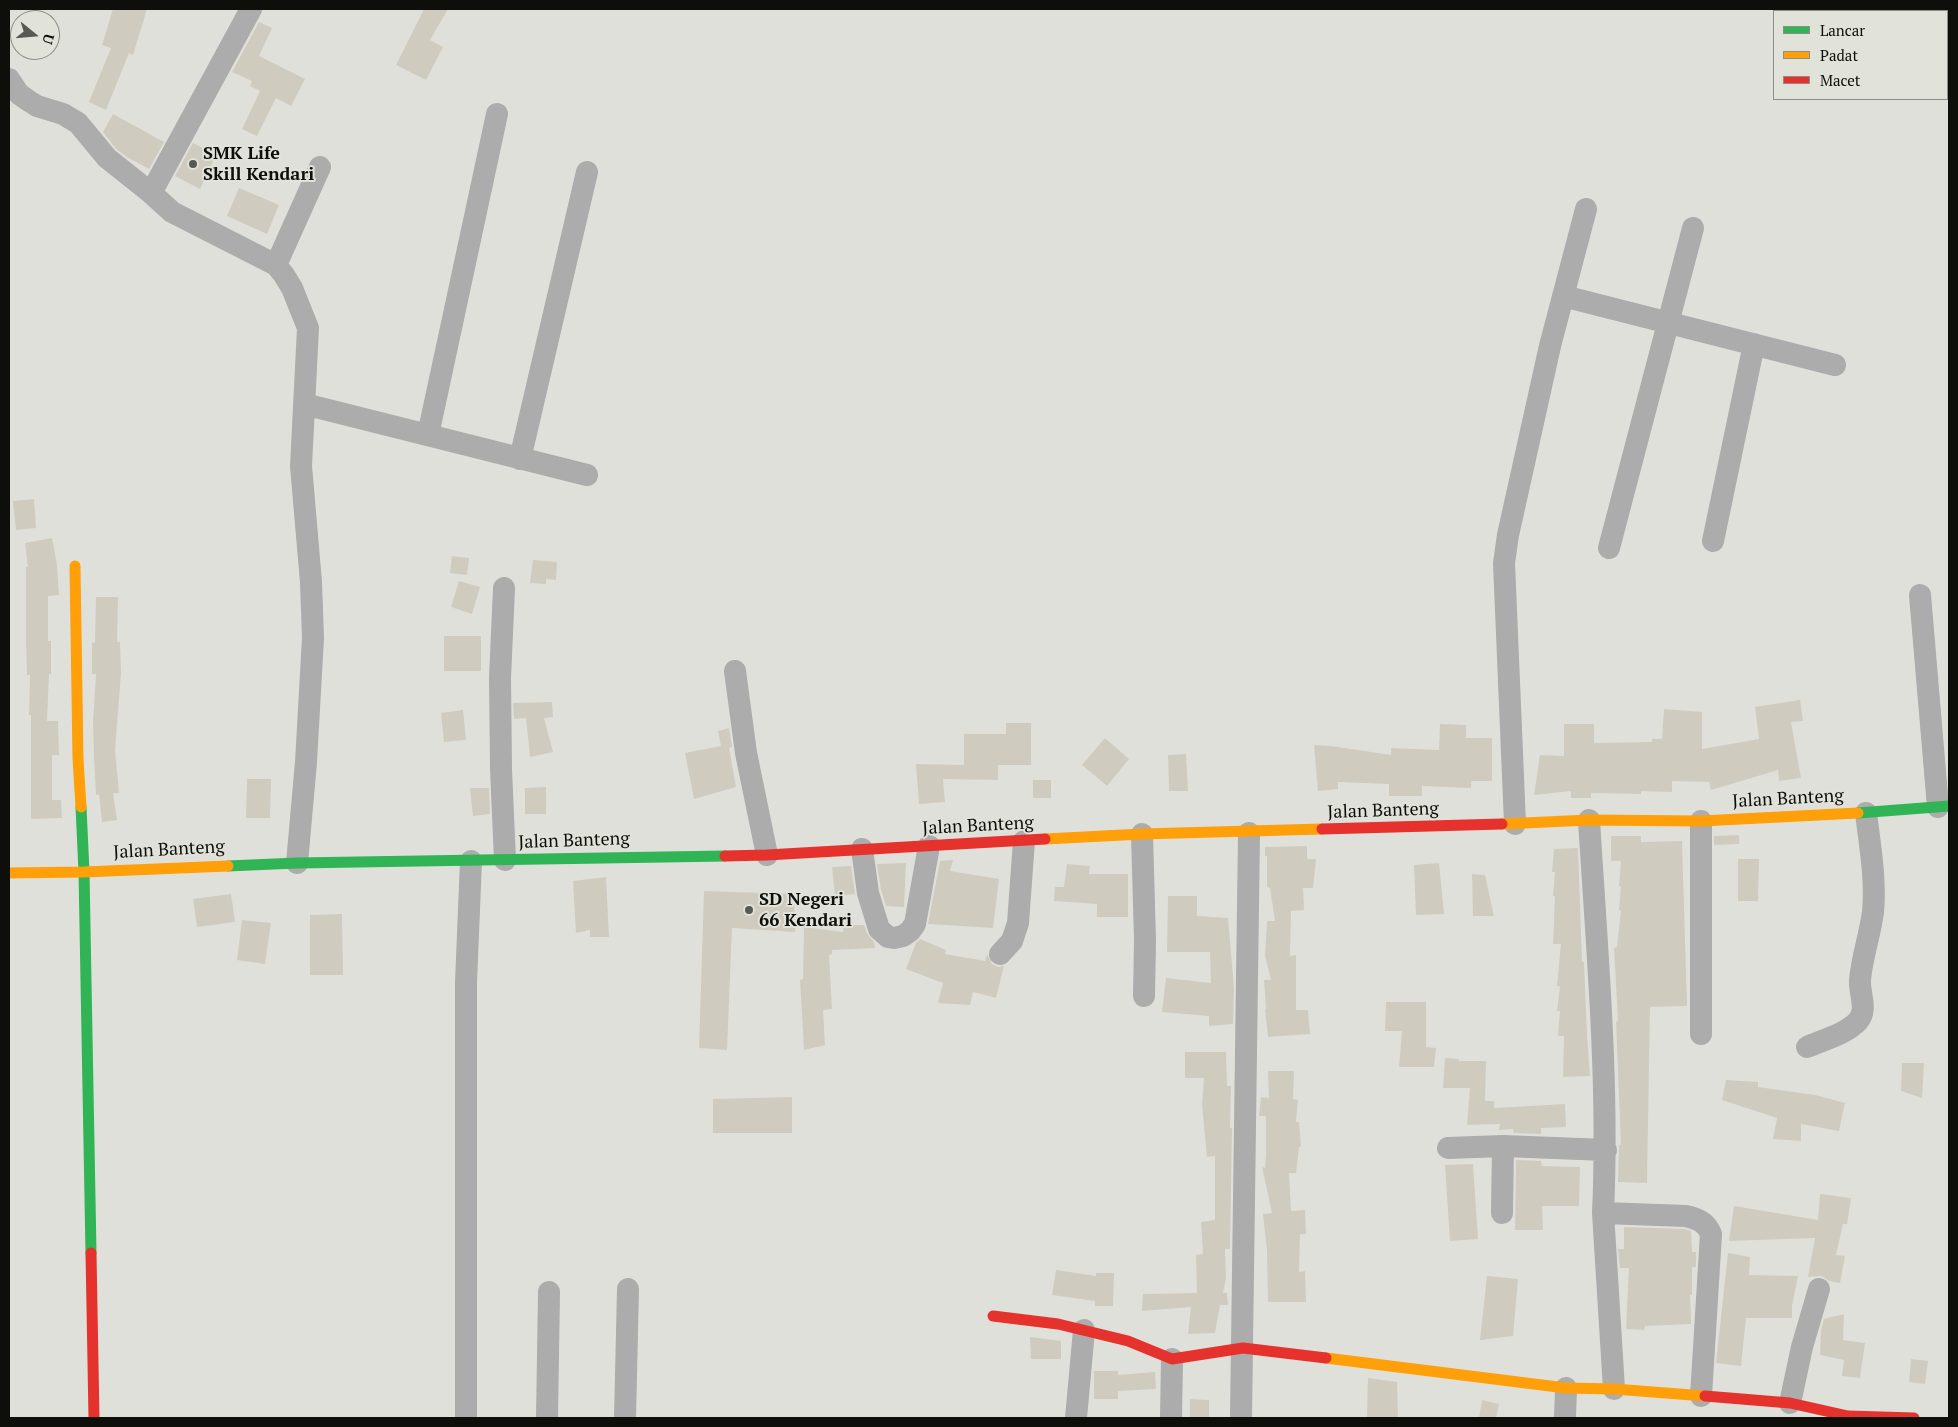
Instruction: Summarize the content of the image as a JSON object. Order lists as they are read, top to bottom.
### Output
{
  "streets": {
    "street": ["Jalan Banteng"]
  },
  "places": ["SMK Life Skill Kendari", "SD Negeri 66 Kendari"],
  "legend": ["Lancar", "Padat", "Macet"],
  "north": "right"
}
